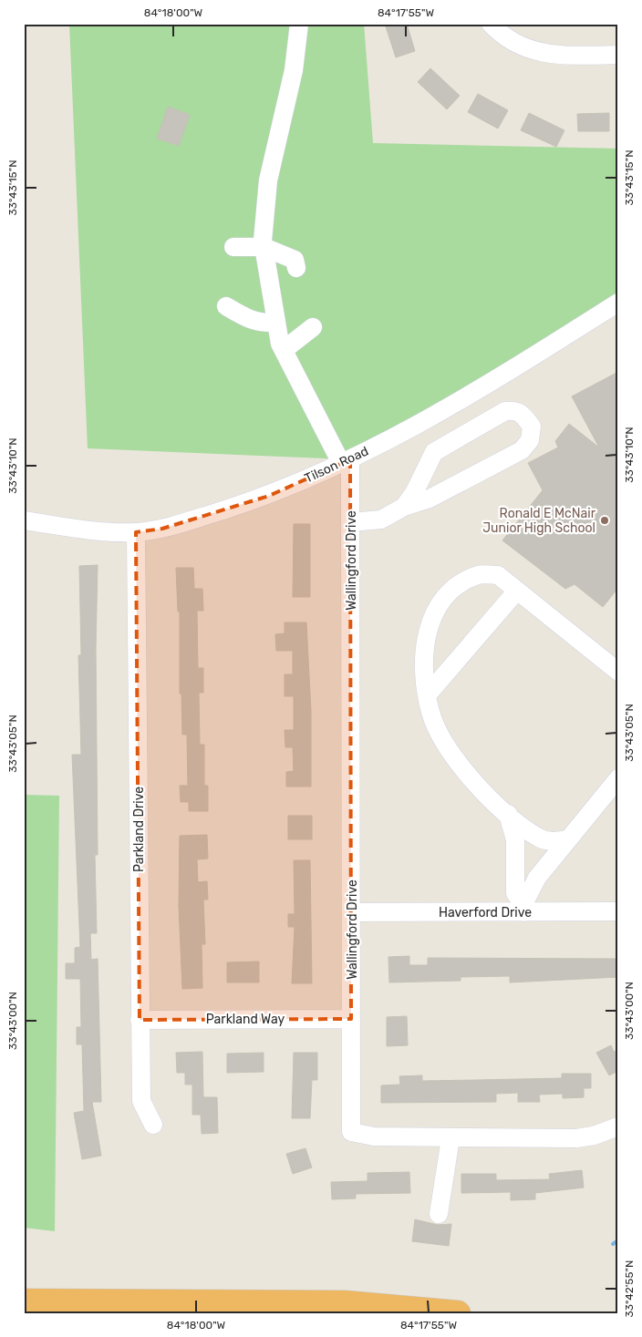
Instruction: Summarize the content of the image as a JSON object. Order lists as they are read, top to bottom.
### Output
{
  "streets": {
    "street": [
      "Tilson Road",
      "Wallingford Drive",
      "Parkland Drive",
      "Haverford Drive",
      "Parkland Way"
    ]
  },
  "crossings": [
    ["Tilson Road", "Wallingford Drive"],
    ["Tilson Road", "Parkland Drive"],
    ["Wallingford Drive", "Haverford Drive"],
    ["Wallingford Drive", "Parkland Way"],
    ["Parkland Drive", "Parkland Way"]
  ],
  "places": ["Ronald E McNair Junior High School"],
  "coordinates": [
    "84°18'00\"W",
    "84°17'55\"W",
    "33°43'15\"N",
    "33°43'10\"N",
    "33°43'05\"N",
    "33°43'00\"N",
    "33°42'55\"N"
  ]
}
